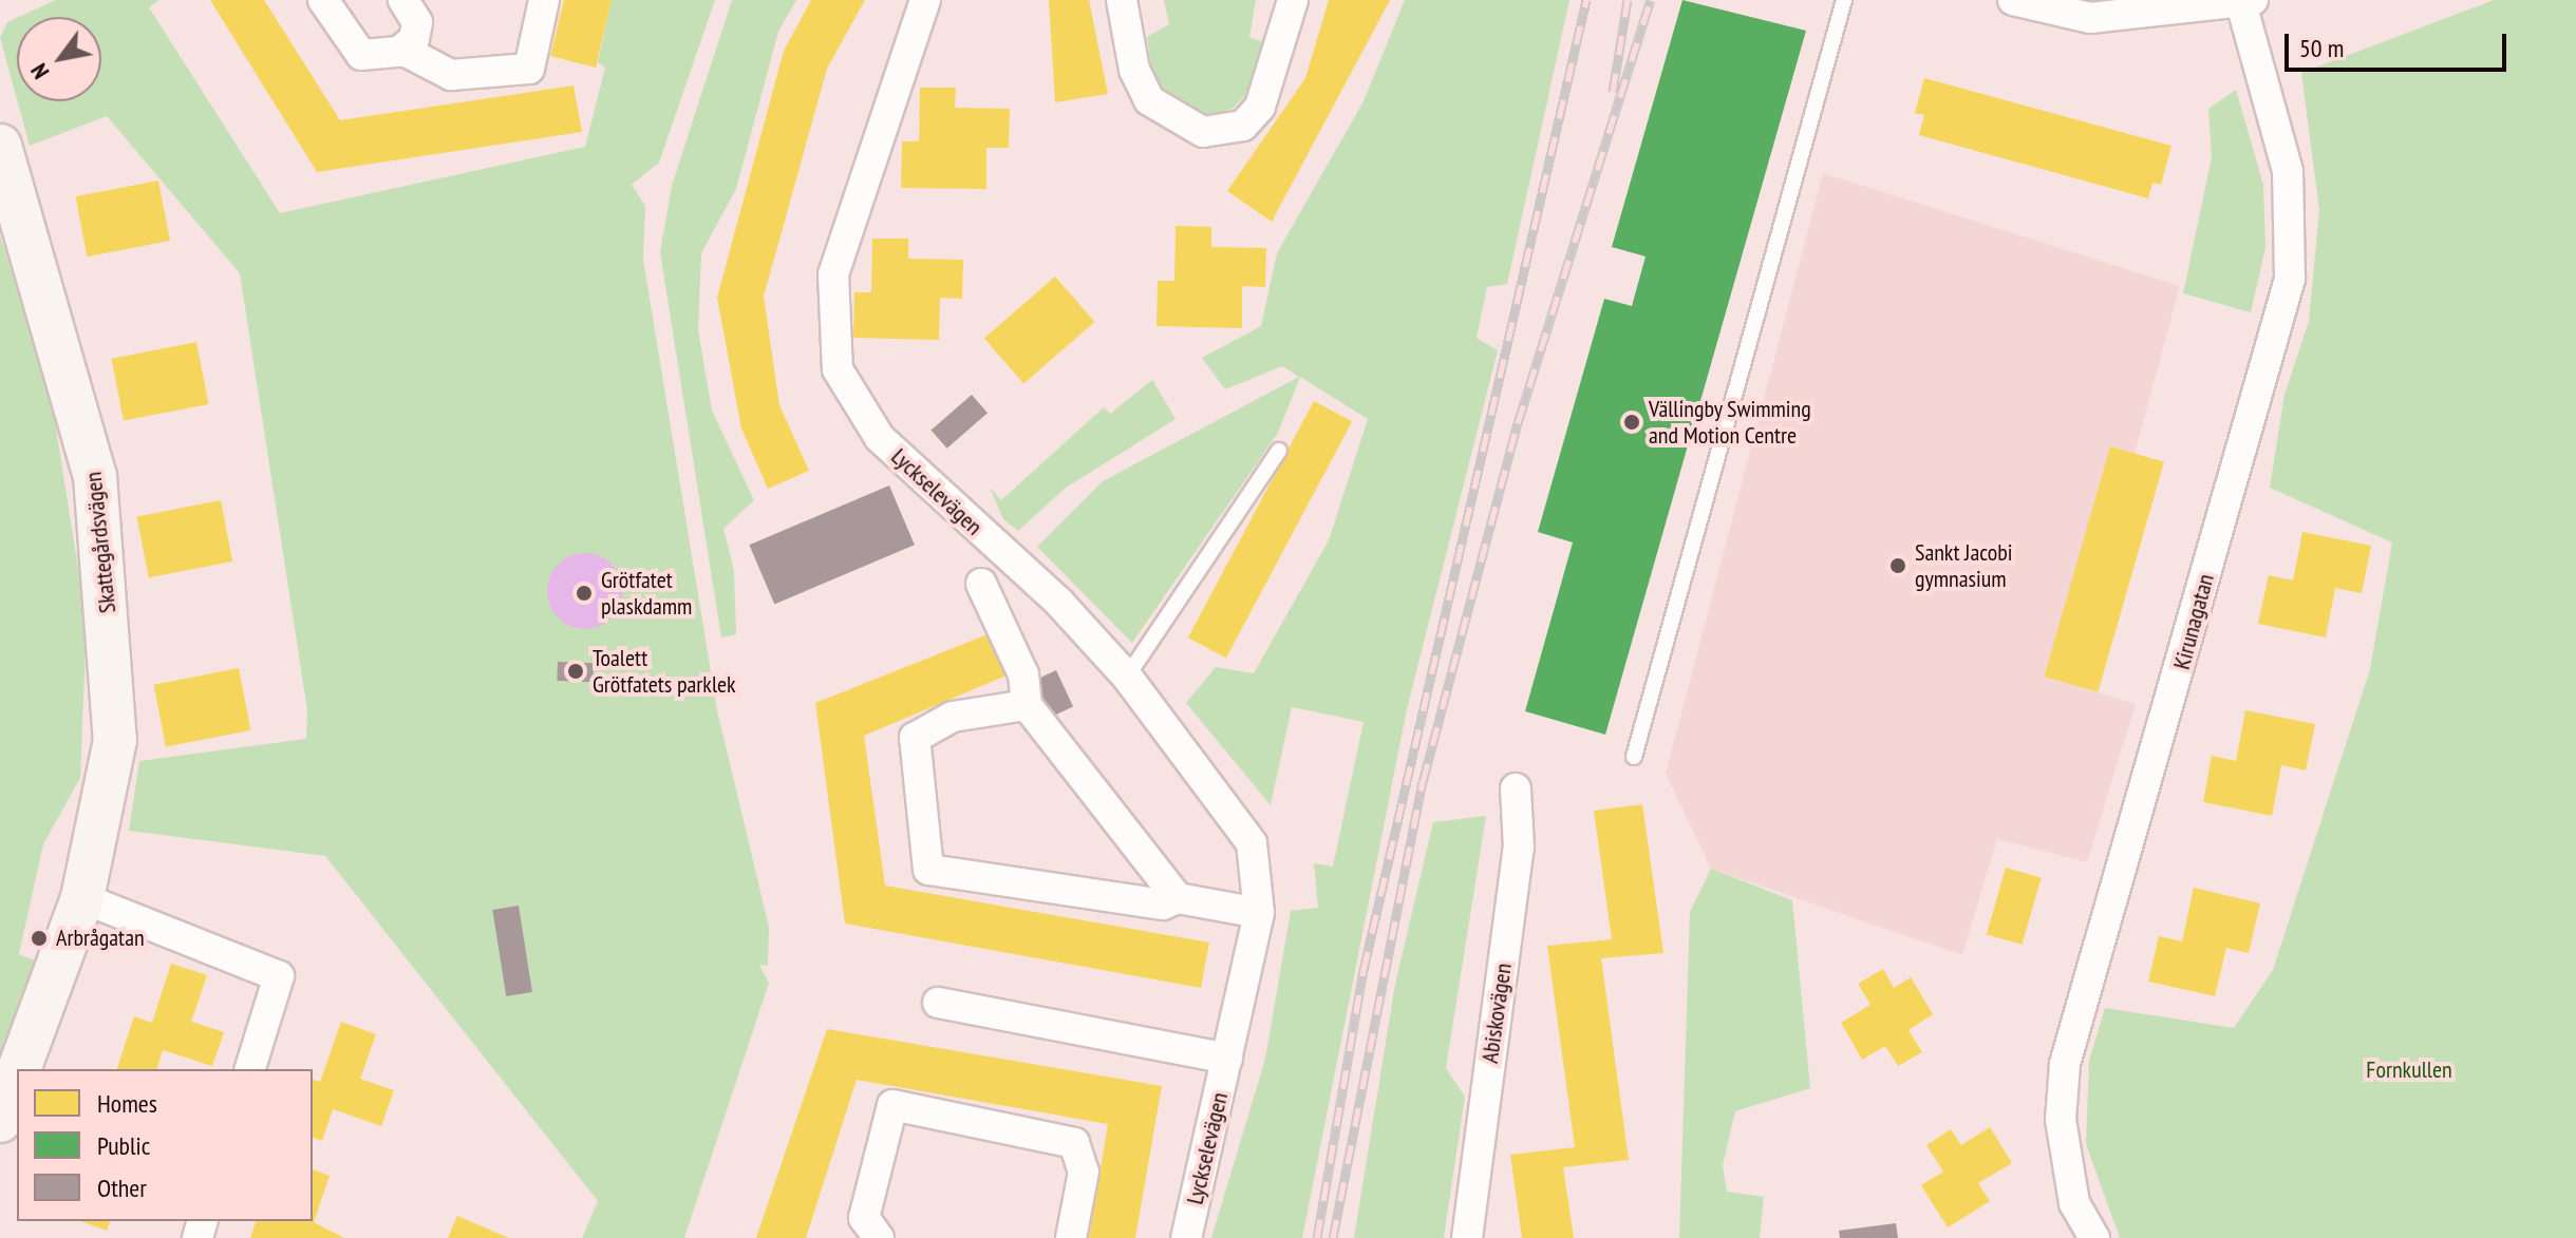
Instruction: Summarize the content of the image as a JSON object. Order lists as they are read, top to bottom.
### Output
{
  "streets": {
    "street": [
      "Lyckselevägen",
      "Skattegårdsvägen",
      "Kirunagatan",
      "Abiskovägen"
    ]
  },
  "parks": ["Fornkullen"],
  "places": [
    "Vällingby Swimming and Motion Centre",
    "Sankt Jacobi gymnasium",
    "Grötfatet plaskdamm",
    "Toalett Grötfatets parklek",
    "Arbrågatan"
  ],
  "legend": ["Homes", "Public", "Other"],
  "scale_bar": "50 m",
  "north": "bottom left"
}
